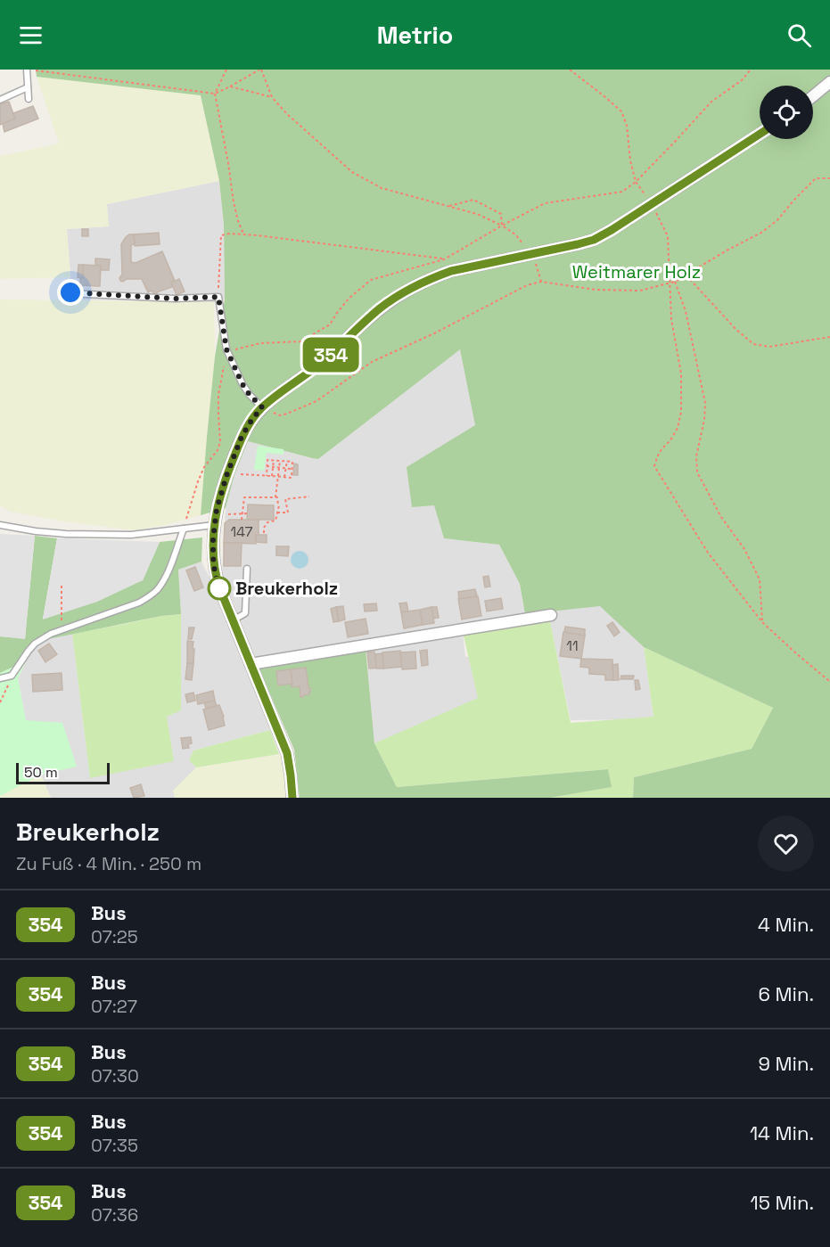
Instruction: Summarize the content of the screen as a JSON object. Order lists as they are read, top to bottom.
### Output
{
  "parks": ["Weitmarer Holz"],
  "places": ["Breukerholz"],
  "lines": ["bus line 354"],
  "house_numbers": ["147", "11"],
  "scale_bar": "50 m",
  "page": {
    "header": "Metrio",
    "on_map": "354",
    "scale": "50 m",
    "heading": ["Breukerholz", "Zu Fuß · 4 Min. · 250 m"],
    "list": [
      {
        "mark": "354",
        "name": "Bus",
        "note": "07:25",
        "value": "4 Min."
      },
      {
        "mark": "354",
        "name": "Bus",
        "note": "07:27",
        "value": "6 Min."
      },
      {
        "mark": "354",
        "name": "Bus",
        "note": "07:30",
        "value": "9 Min."
      },
      {
        "mark": "354",
        "name": "Bus",
        "note": "07:35",
        "value": "14 Min."
      },
      {
        "mark": "354",
        "name": "Bus",
        "note": "07:36",
        "value": "15 Min."
      }
    ]
  }
}
